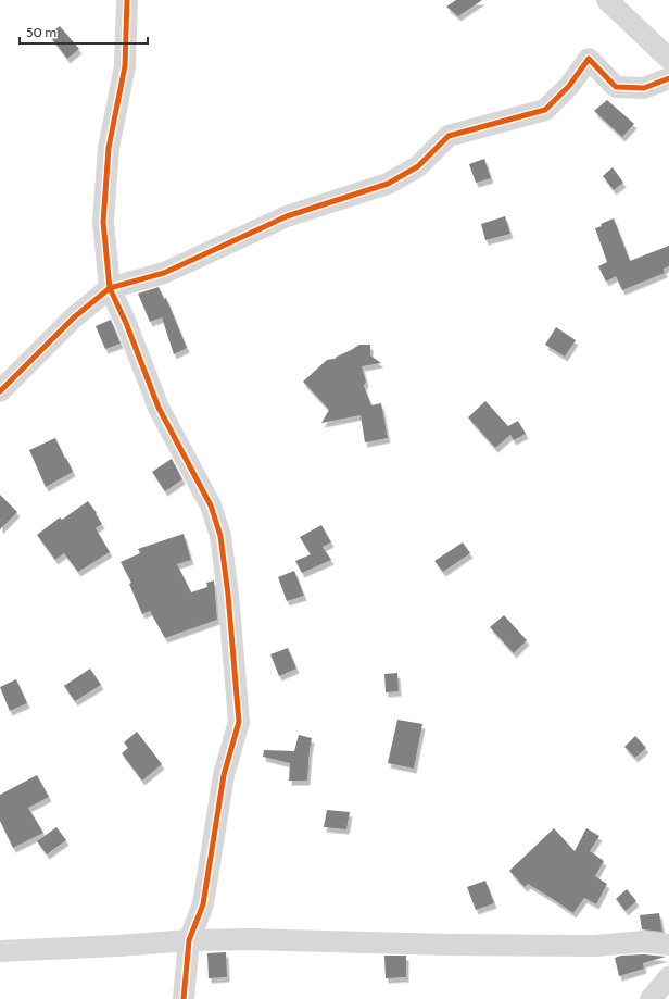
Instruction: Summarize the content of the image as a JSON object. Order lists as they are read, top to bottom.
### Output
{
  "scale_bar": "50 m"
}
